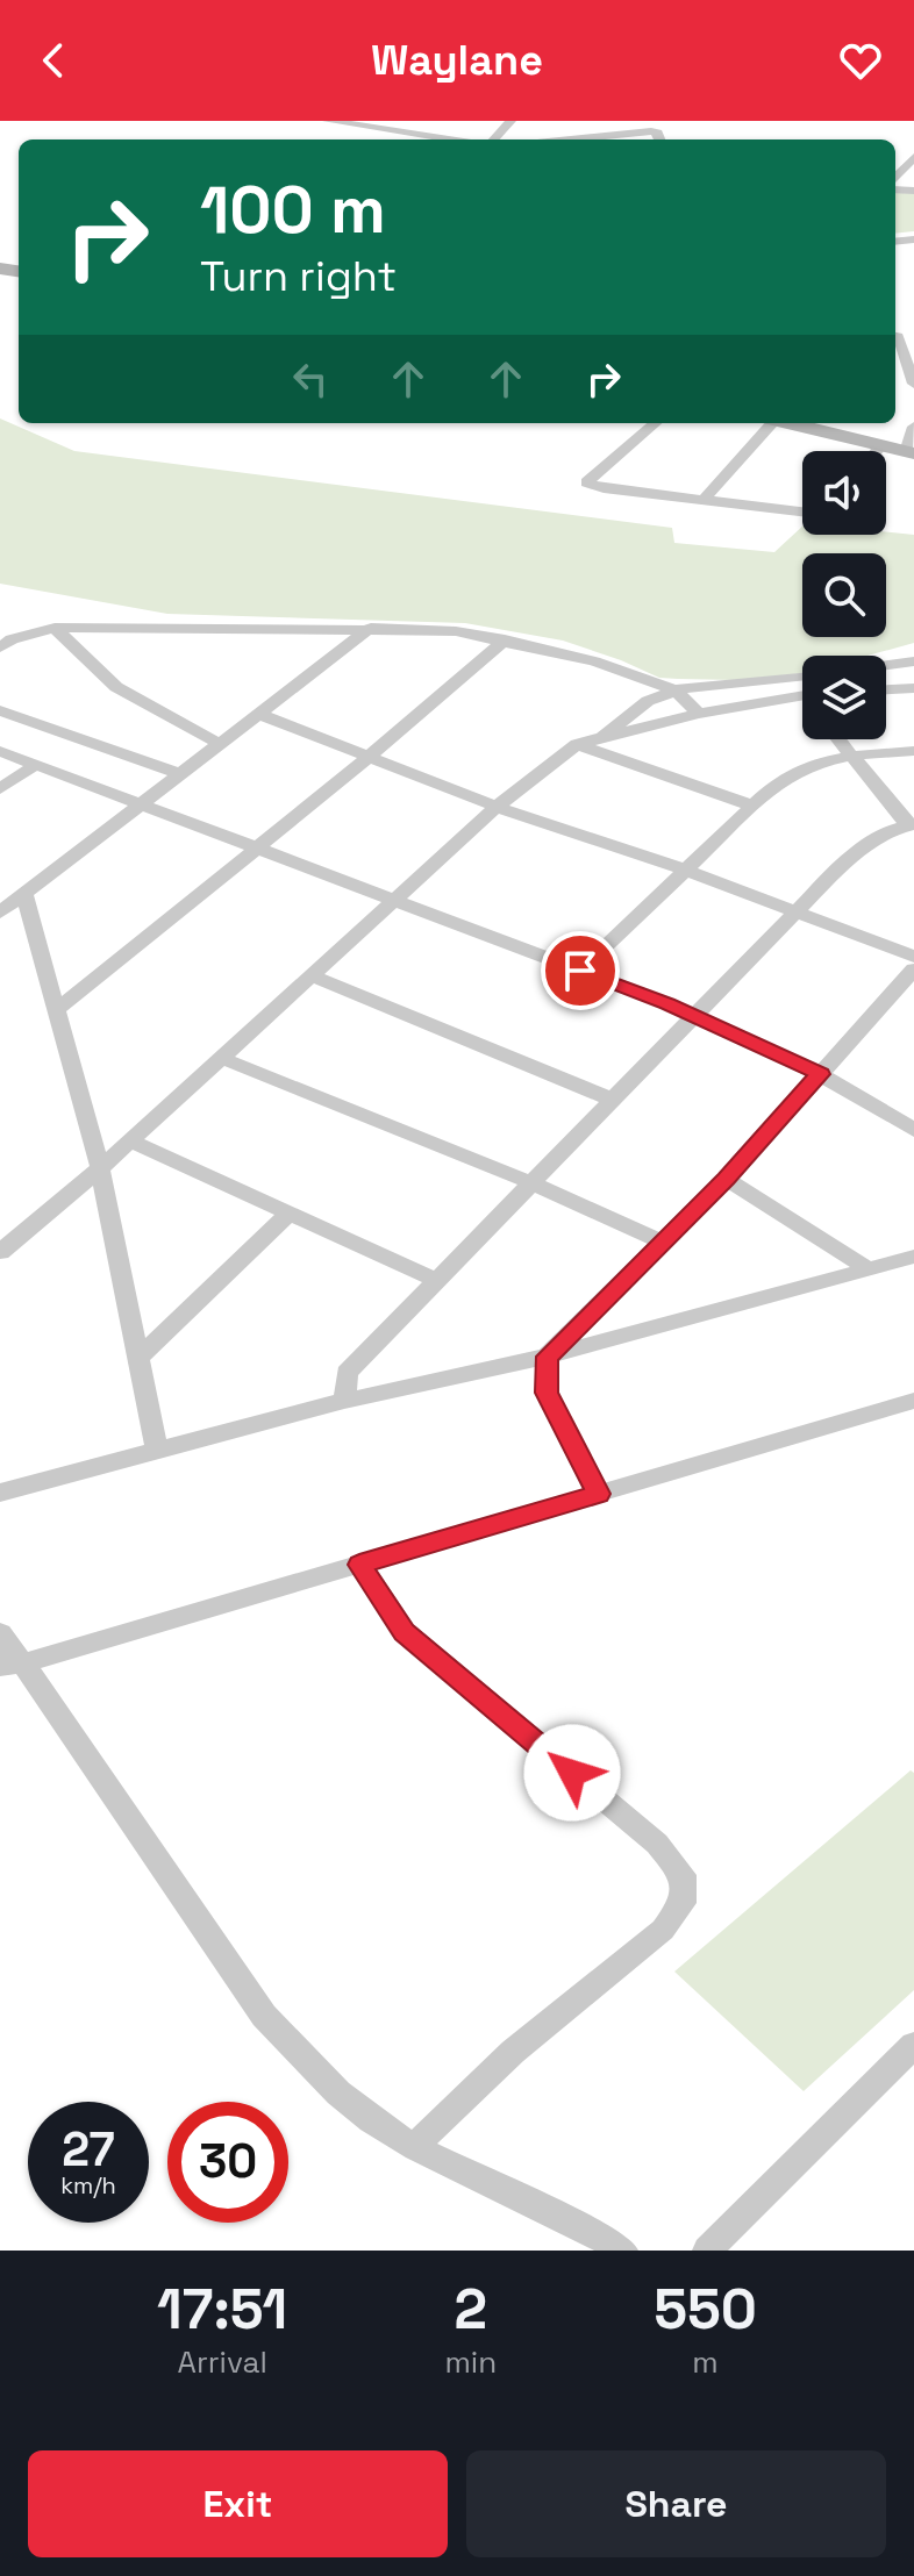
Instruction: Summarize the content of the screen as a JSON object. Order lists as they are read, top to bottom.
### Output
{
  "page": {
    "header": "Waylane",
    "turn": ["100 m", "Turn right"],
    "speed": "27 km/h",
    "limit": "30",
    "eta": [
      "17:51",
      "Arrival",
      "2",
      "min",
      "550",
      "m"
    ],
    "buttons": ["Exit", "Share"]
  }
}
